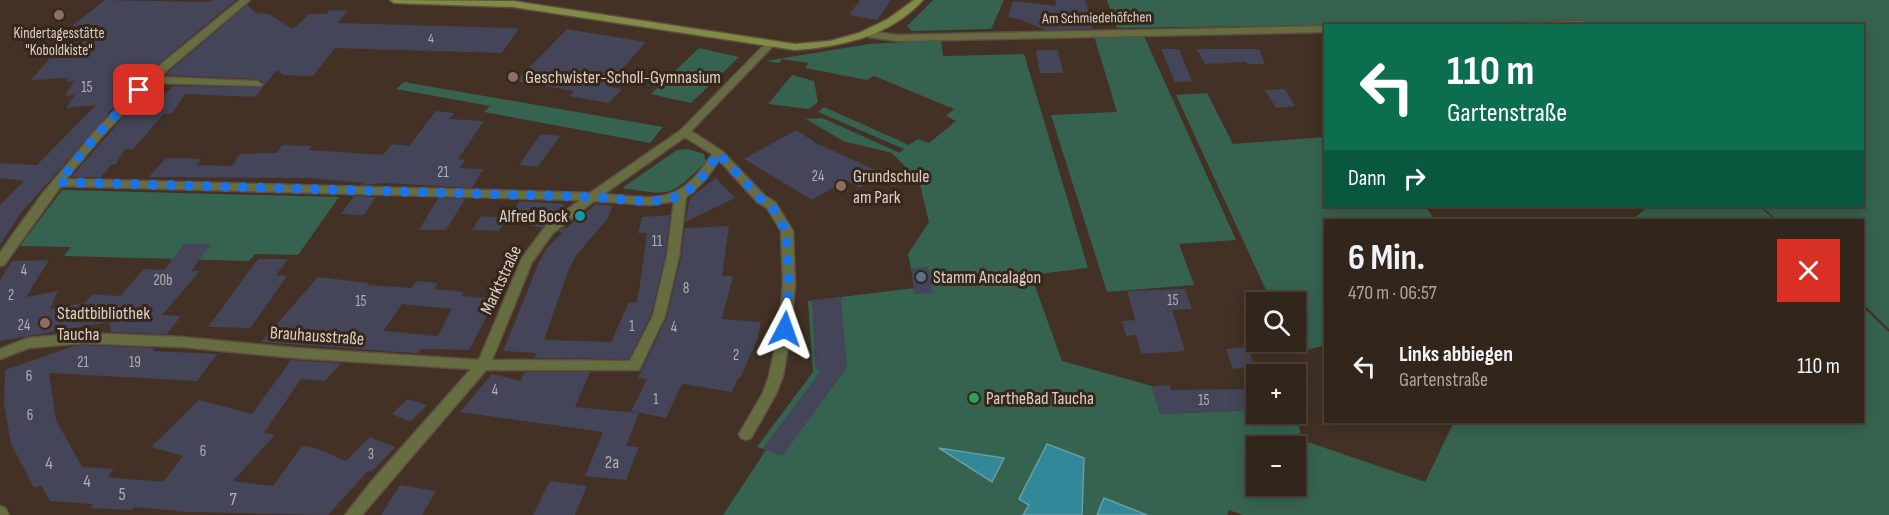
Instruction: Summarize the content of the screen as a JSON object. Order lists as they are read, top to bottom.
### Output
{
  "streets": {
    "street": ["Am Schmiedehöfchen", "Marktstraße", "Brauhausstraße"]
  },
  "crossings": [
    ["Marktstraße", "Brauhausstraße"]
  ],
  "places": [
    "Kindertagesstätte \"Koboldkiste\"",
    "Geschwister-Scholl-Gymnasium",
    "Grundschule am Park",
    "Alfred Bock",
    "Stamm Ancalagon",
    "Stadtbibliothek Taucha",
    "PartheBad Taucha"
  ],
  "house_numbers": [
    "4",
    "15",
    "21",
    "24",
    "11",
    "4",
    "20b",
    "8",
    "2",
    "15",
    "15",
    "24",
    "1",
    "4",
    "2",
    "21",
    "19",
    "6",
    "4",
    "1",
    "15",
    "6",
    "6",
    "3",
    "2a",
    "4",
    "4",
    "5",
    "7"
  ],
  "page": {
    "turn": ["110 m", "Gartenstraße"],
    "then": "Dann",
    "heading": ["6 Min.", "470 m · 06:57"],
    "map_buttons": ["+", "−"],
    "list": [
      {
        "name": "Links abbiegen",
        "note": "Gartenstraße",
        "value": "110 m"
      }
    ]
  }
}
